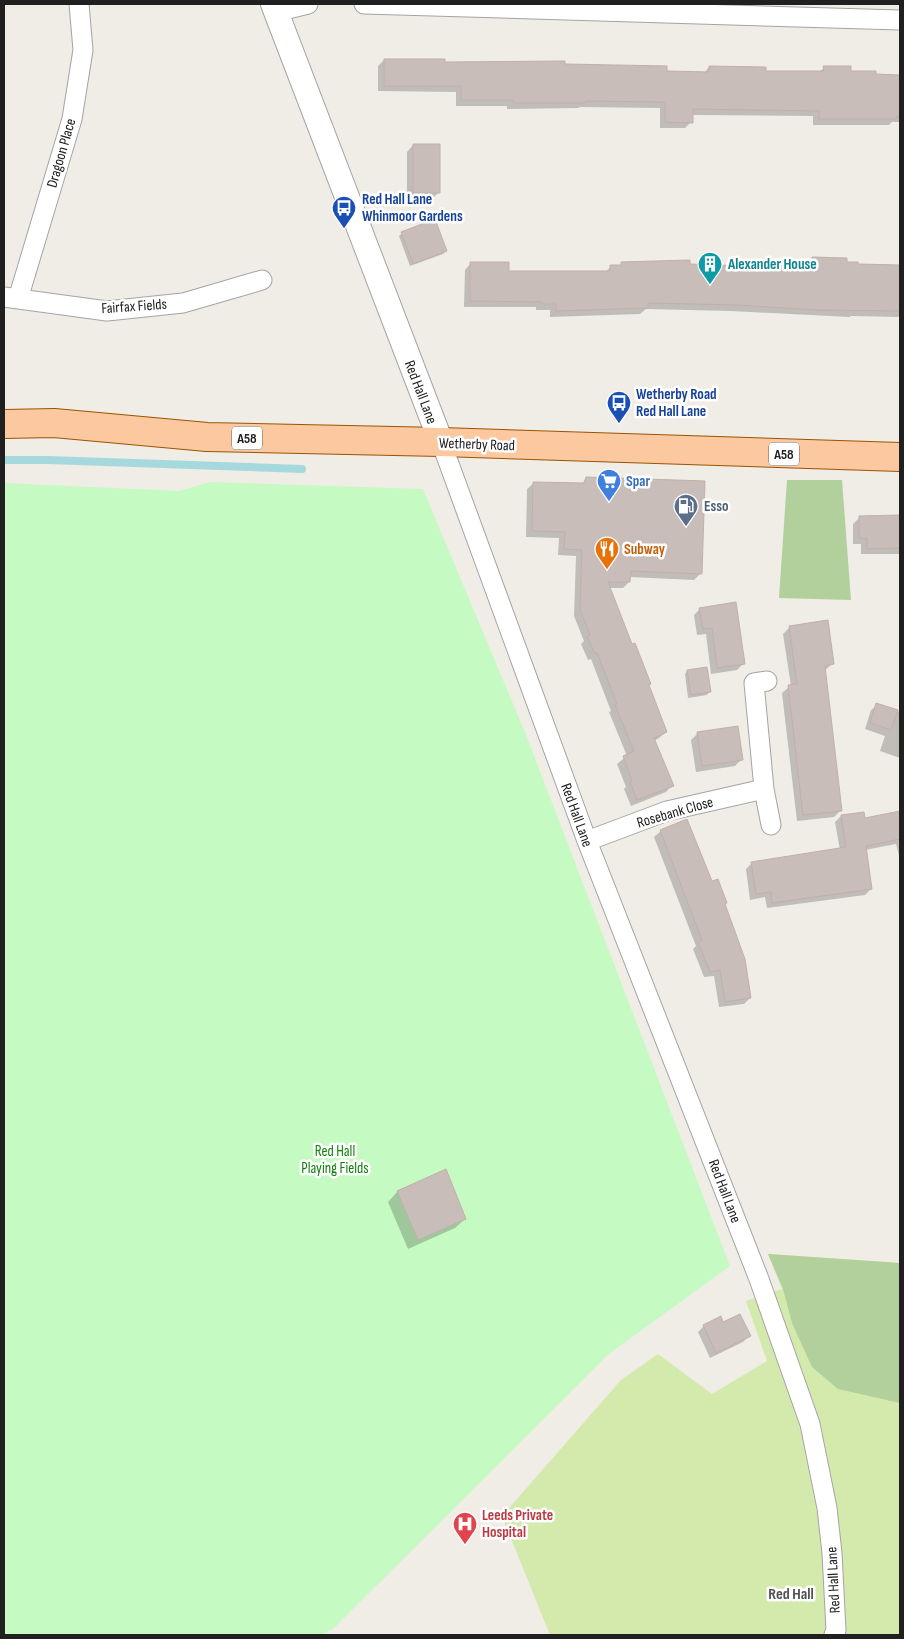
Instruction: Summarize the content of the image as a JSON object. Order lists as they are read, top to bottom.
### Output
{
  "streets": {
    "main road": ["A58", "Wetherby Road"],
    "street": [
      "Dragoon Place",
      "Fairfax Fields",
      "Red Hall Lane",
      "Rosebank Close"
    ]
  },
  "crossings": [
    ["Dragoon Place", "Fairfax Fields"],
    ["Red Hall Lane", "Wetherby Road"],
    ["Red Hall Lane", "Rosebank Close"]
  ],
  "districts": ["Red Hall"],
  "parks": ["Red Hall Playing Fields"],
  "places": {
    "bus stop": ["Red Hall Lane Whinmoor Gardens", "Wetherby Road Red Hall Lane"],
    "building": ["Alexander House"],
    "supermarket": ["Spar"],
    "fuel station": ["Esso"],
    "restaurant": ["Subway"],
    "hospital": ["Leeds Private Hospital"]
  }
}
